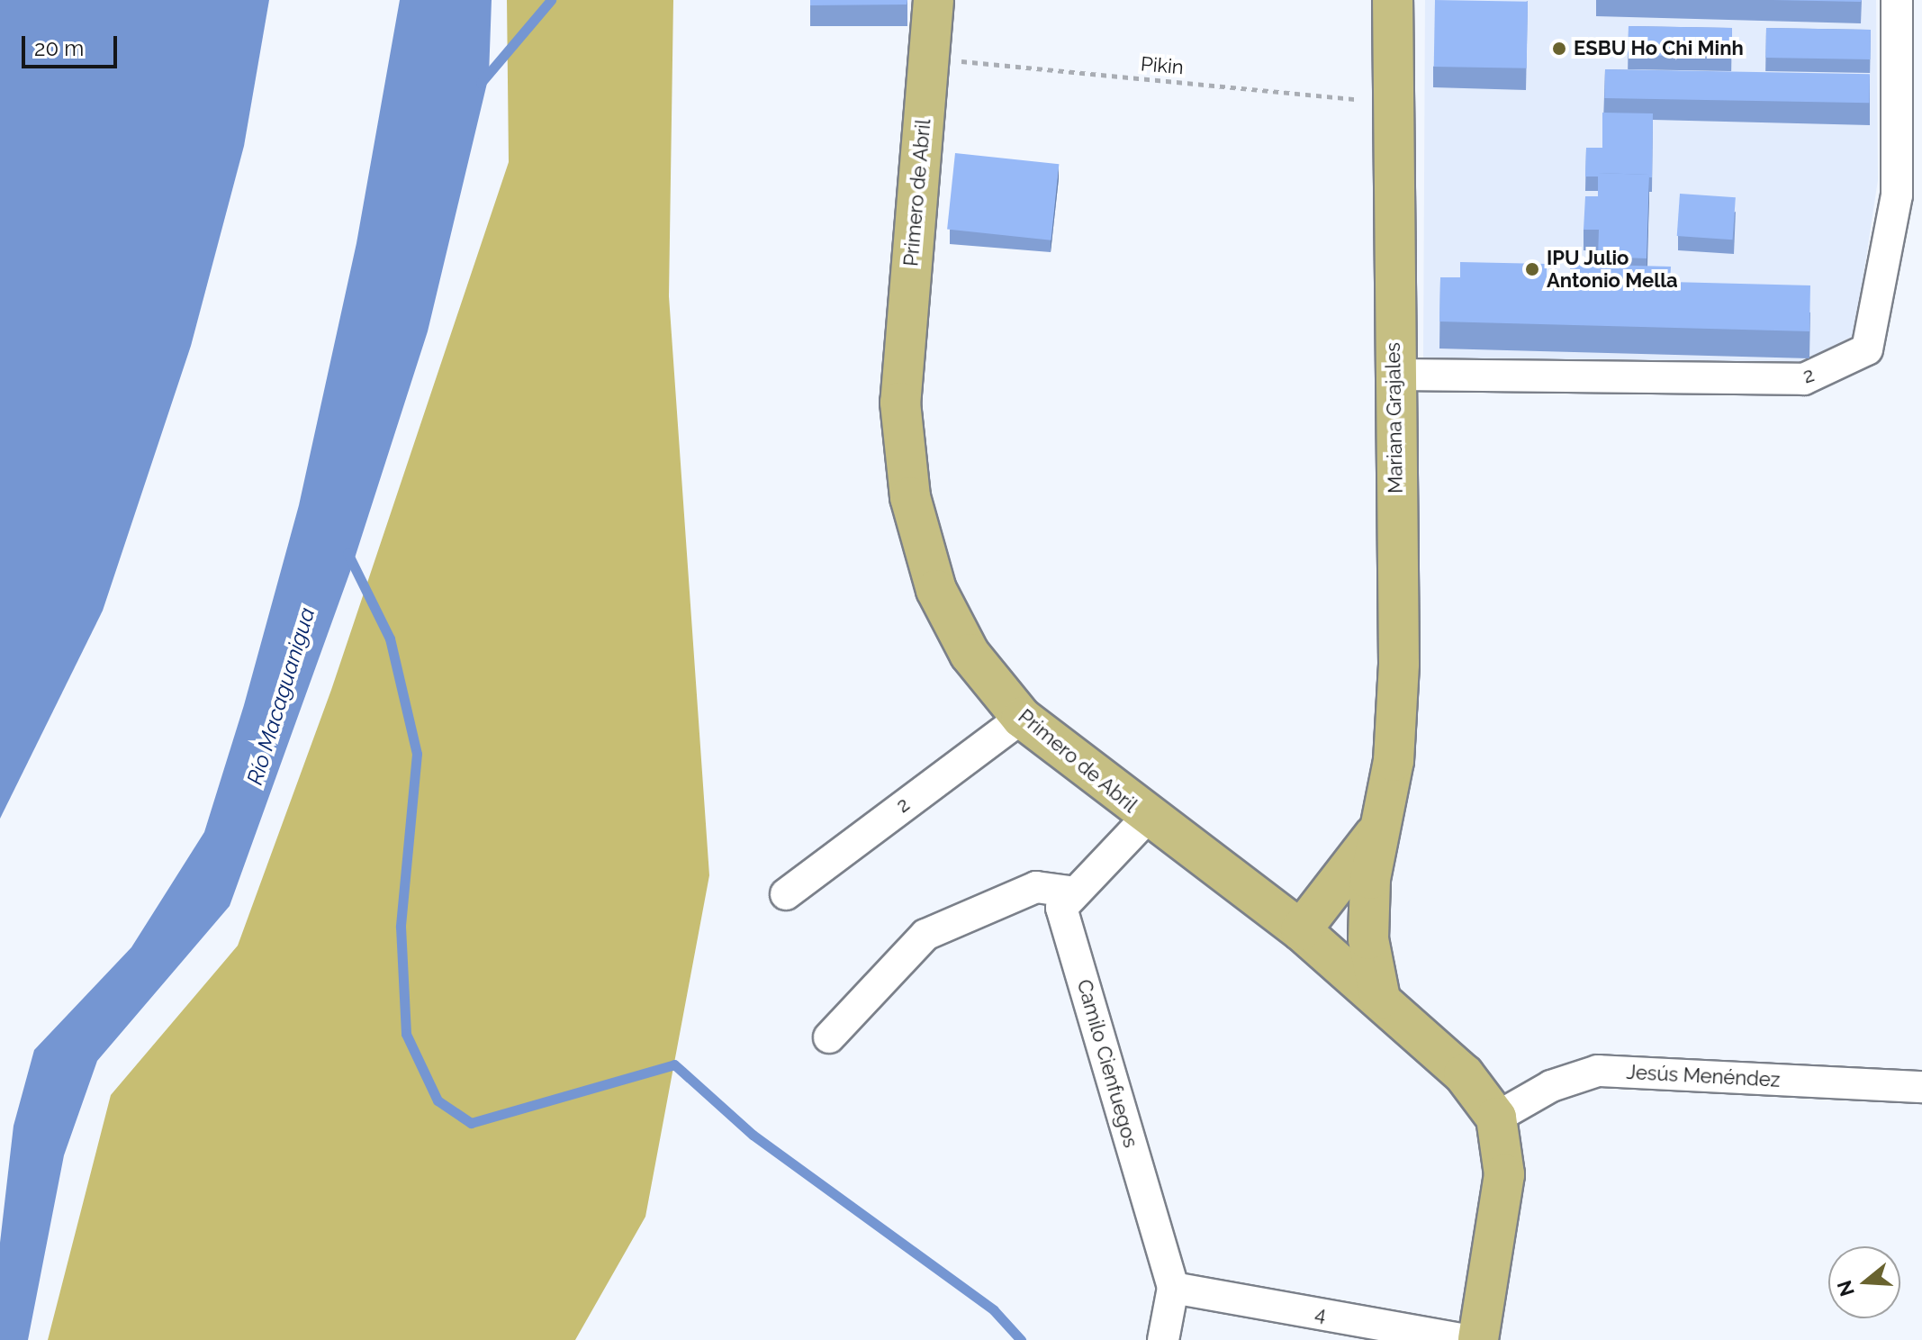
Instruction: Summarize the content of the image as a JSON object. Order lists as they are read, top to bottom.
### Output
{
  "streets": {
    "main road": ["Primero de Abril", "Mariana Grajales"],
    "street": [
      "2",
      "Camilo Cienfuegos",
      "Jesús Menéndez",
      "4"
    ],
    "path": ["Pikin"]
  },
  "crossings": [
    ["Pikin", "Primero de Abril"],
    ["Pikin", "Mariana Grajales"],
    ["Primero de Abril", "2"],
    ["Primero de Abril", "Mariana Grajales"],
    ["Primero de Abril", "Camilo Cienfuegos"],
    ["Primero de Abril", "Jesús Menéndez"],
    ["2", "Mariana Grajales"],
    ["Camilo Cienfuegos", "4"]
  ],
  "water": ["Río Macaguanigua"],
  "places": ["ESBU Ho Chi Minh", "IPU Julio Antonio Mella"],
  "scale_bar": "20 m",
  "north": "left"
}
